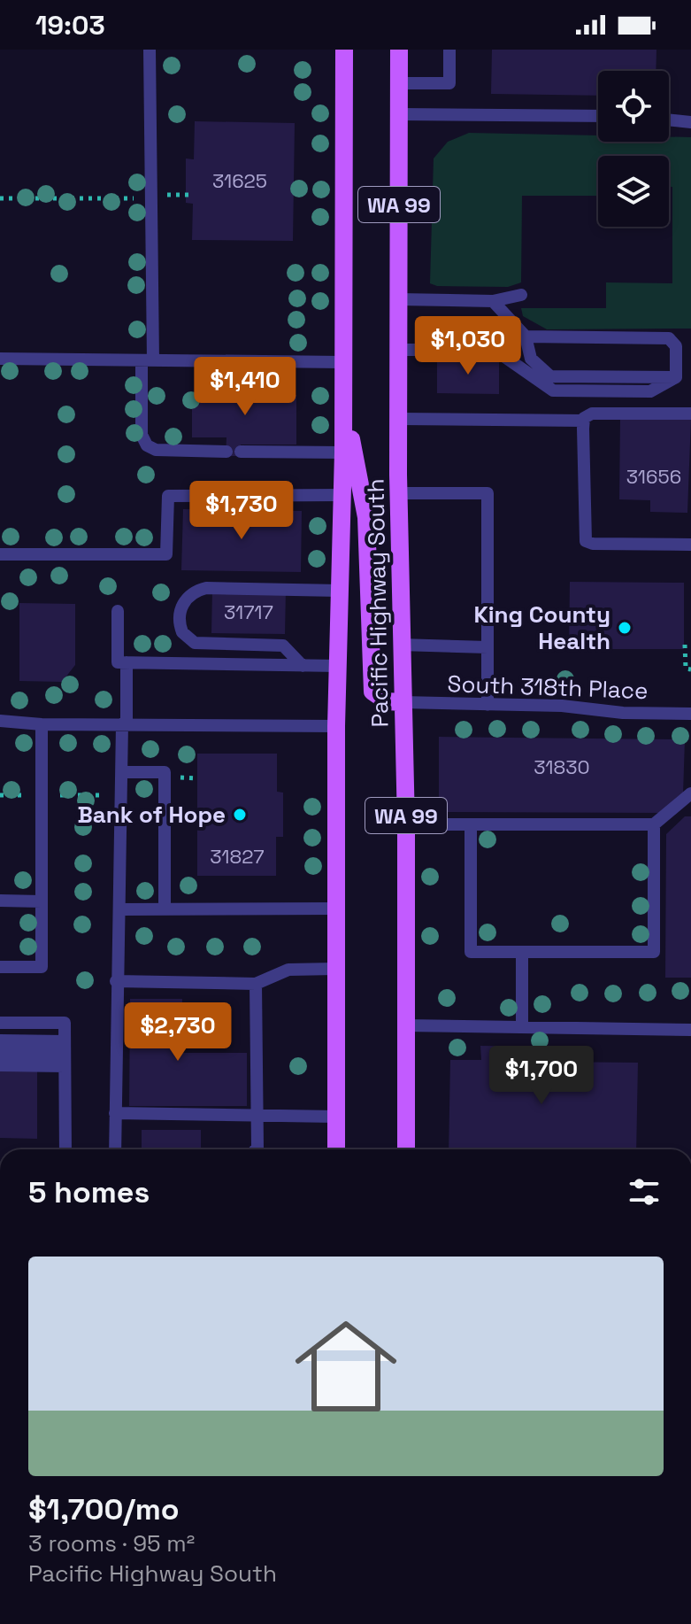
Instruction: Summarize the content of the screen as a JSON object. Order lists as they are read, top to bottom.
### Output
{
  "streets": {
    "main road": ["WA 99", "Pacific Highway South"],
    "lane": ["South 318th Place"]
  },
  "crossings": [
    ["Pacific Highway South", "South 318th Place"]
  ],
  "places": ["King County Health", "Bank of Hope"],
  "house_numbers": [
    "31625",
    "31656",
    "31717",
    "31830",
    "31827"
  ],
  "page": {
    "status": "19:03",
    "price": [
      "$1,030",
      "$1,410",
      "$1,730",
      "$2,730",
      "$1,700"
    ],
    "heading": "5 homes",
    "list": [
      {
        "name": "$1,700/mo",
        "note": "3 rooms · 95 m² · Pacific Highway South"
      }
    ]
  }
}
